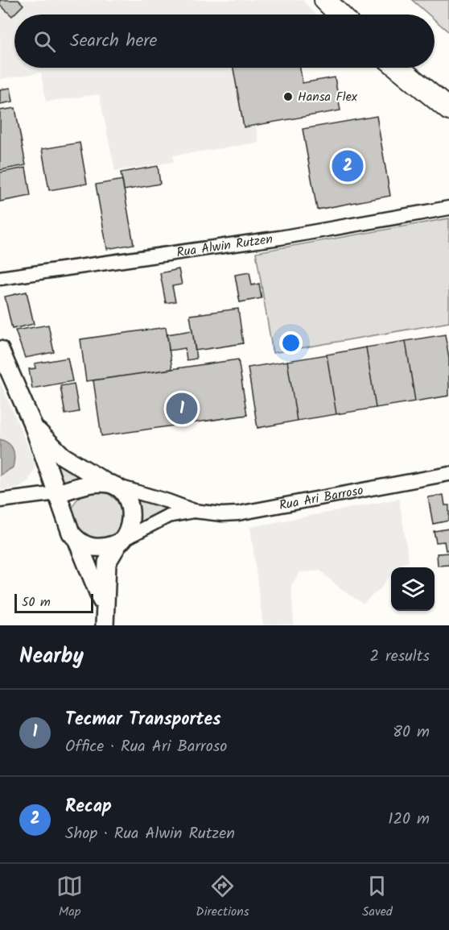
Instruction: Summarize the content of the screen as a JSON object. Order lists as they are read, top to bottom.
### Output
{
  "streets": {
    "street": ["Rua Alwin Rutzen", "Rua Ari Barroso"]
  },
  "places": ["Hansa Flex"],
  "scale_bar": "50 m",
  "page": {
    "search": "Search here",
    "pins": ["2", "1"],
    "scale": "50 m",
    "heading": ["Nearby", "2 results"],
    "list": [
      {
        "mark": "1",
        "name": "Tecmar Transportes",
        "note": "Office · Rua Ari Barroso",
        "value": "80 m"
      },
      {
        "mark": "2",
        "name": "Recap",
        "note": "Shop · Rua Alwin Rutzen",
        "value": "120 m"
      }
    ],
    "nav": ["Map", "Directions", "Saved"]
  }
}
